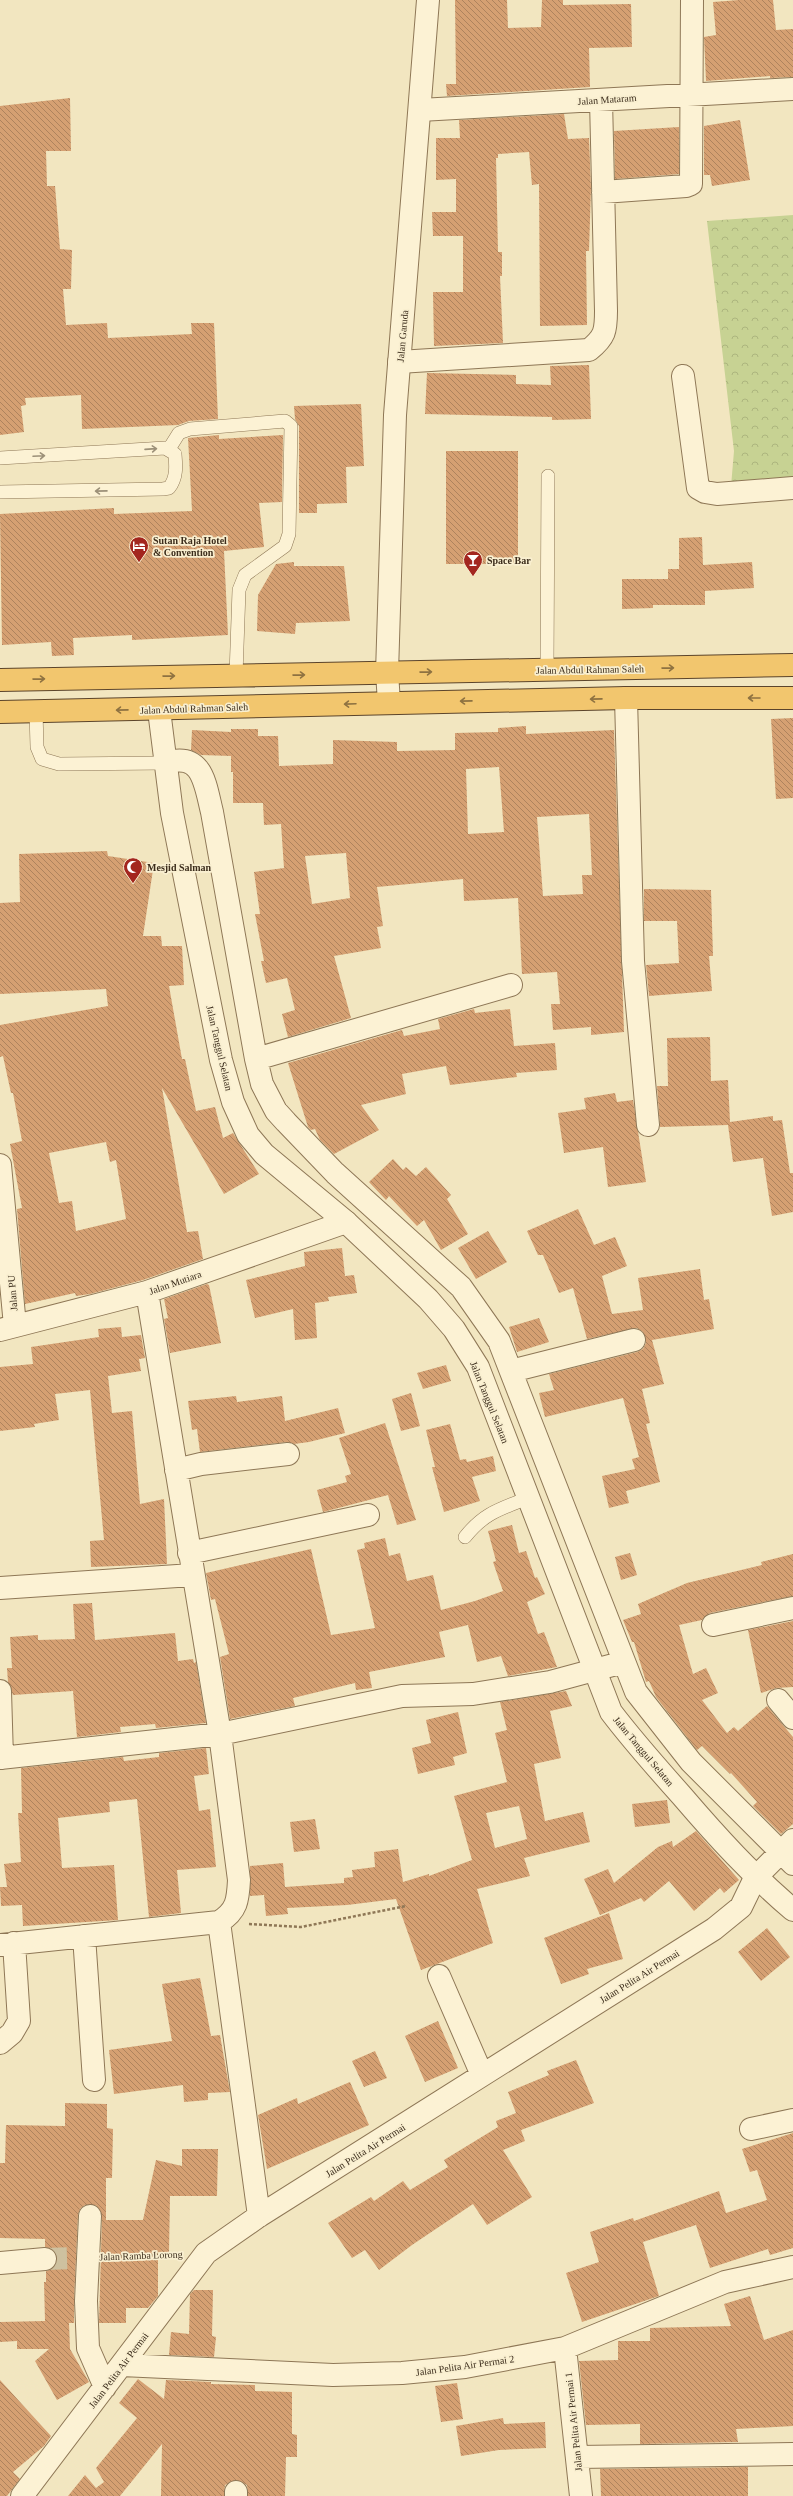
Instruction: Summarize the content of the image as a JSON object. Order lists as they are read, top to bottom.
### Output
{
  "streets": {
    "highway": ["Jalan Abdul Rahman Saleh"],
    "street": [
      "Jalan Mataram",
      "Jalan Garuda",
      "Jalan Tanggul Selatan",
      "Jalan Mutiara",
      "Jalan PU",
      "Jalan Pelita Air Permai",
      "Jalan Pelita Air Permai 2",
      "Jalan Pelita Air Permai 1"
    ],
    "path": ["Jalan Ramba Lorong"]
  },
  "crossings": [
    ["Jalan Mataram", "Jalan Garuda"],
    ["Jalan Garuda", "Jalan Abdul Rahman Saleh"],
    ["Jalan Abdul Rahman Saleh", "Jalan Tanggul Selatan"],
    ["Jalan Tanggul Selatan", "Jalan Mutiara"],
    ["Jalan Tanggul Selatan", "Jalan Pelita Air Permai"],
    ["Jalan Mutiara", "Jalan PU"],
    ["Jalan Pelita Air Permai", "Jalan Ramba Lorong"],
    ["Jalan Pelita Air Permai", "Jalan Pelita Air Permai 2"],
    ["Jalan Pelita Air Permai 2", "Jalan Pelita Air Permai 1"]
  ],
  "places": {
    "hotel": ["Sutan Raja Hotel & Convention"],
    "bar": ["Space Bar"],
    "mosque": ["Mesjid Salman"]
  }
}
